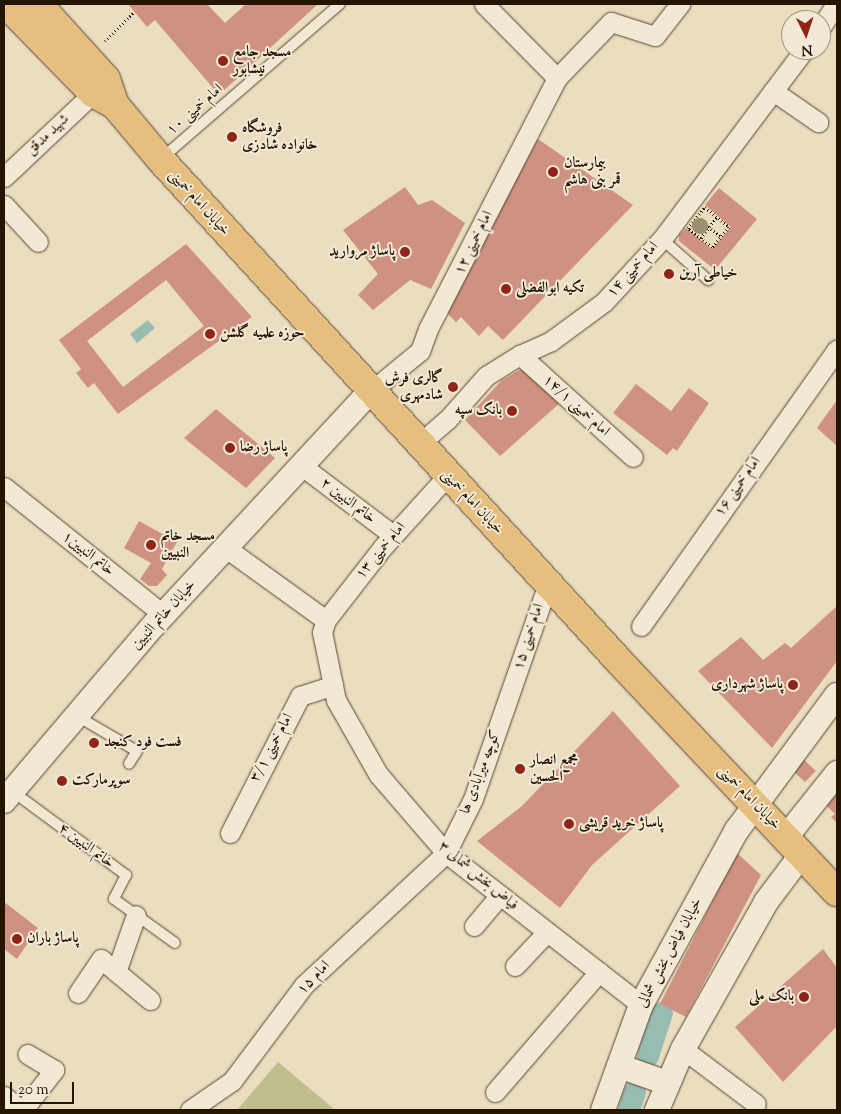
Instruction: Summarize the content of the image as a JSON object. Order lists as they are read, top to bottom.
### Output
{
  "streets": {
    "main road": ["خیابان امام خمینی"],
    "street": [
      "شهید مدقق",
      "امام خمینی ۱۲",
      "امام خمینی ۱۴",
      "امام خمینی ۱۴/۱",
      "امام خمینی ۱۶",
      "خاتم النبیین ۲",
      "امام خمینی ۱۳",
      "خاتم النبیین۱",
      "خیابان خاتم النبیین",
      "امام خمینی ۱۵",
      "امام خمینی ۳/۱",
      "کوچه میرآبادی ها",
      "فیاض بخش شمالی ۳",
      "خیابان فیاض بخش شمالی",
      "امام ۱۵"
    ],
    "lane": ["امام خمینی ۱۰", "خاتم النبیین ۴"]
  },
  "crossings": [
    ["امام خمینی ۱۰", "خیابان امام خمینی"],
    ["شهید مدقق", "خیابان امام خمینی"],
    ["خیابان امام خمینی", "امام خمینی ۱۲"],
    ["خیابان امام خمینی", "امام خمینی ۱۴"],
    ["خیابان امام خمینی", "امام خمینی ۱۳"],
    ["خیابان امام خمینی", "خیابان خاتم النبیین"],
    ["خیابان امام خمینی", "امام خمینی ۱۵"],
    ["خیابان امام خمینی", "خیابان فیاض بخش شمالی"],
    ["امام خمینی ۱۲", "خیابان خاتم النبیین"],
    ["امام خمینی ۱۴", "امام خمینی ۱۴/۱"],
    ["خاتم النبیین ۲", "امام خمینی ۱۳"],
    ["خاتم النبیین ۲", "خیابان خاتم النبیین"],
    ["امام خمینی ۱۳", "فیاض بخش شمالی ۳"],
    ["خاتم النبیین۱", "خیابان خاتم النبیین"],
    ["خیابان خاتم النبیین", "خاتم النبیین ۴"],
    ["امام خمینی ۱۵", "کوچه میرآبادی ها"],
    ["امام خمینی ۳/۱", "فیاض بخش شمالی ۳"],
    ["کوچه میرآبادی ها", "فیاض بخش شمالی ۳"],
    ["کوچه میرآبادی ها", "امام ۱۵"],
    ["فیاض بخش شمالی ۳", "خیابان فیاض بخش شمالی"],
    ["فیاض بخش شمالی ۳", "امام ۱۵"]
  ],
  "places": [
    "مسجد جامع نیشابور",
    "فروشگاه خانواده شادزی",
    "بیمارستان قمر بنی هاشم",
    "پاساژ مروارید",
    "خیاطی آرین",
    "تکیه ابوالفضلی",
    "حوزه علمیه گلشن",
    "گالری فرش شادمهری",
    "بانک سپه",
    "پاساژ رضا",
    "مسجد خاتم النبیین",
    "پاساژ شهرداری",
    "فست فود کنجد",
    "مجمع انصار الحسین",
    "سوپرمارکت",
    "پاساژ خرید قریشی",
    "پاساژ باران",
    "بانک ملی"
  ],
  "scale_bar": "20 m",
  "north": "bottom"
}
